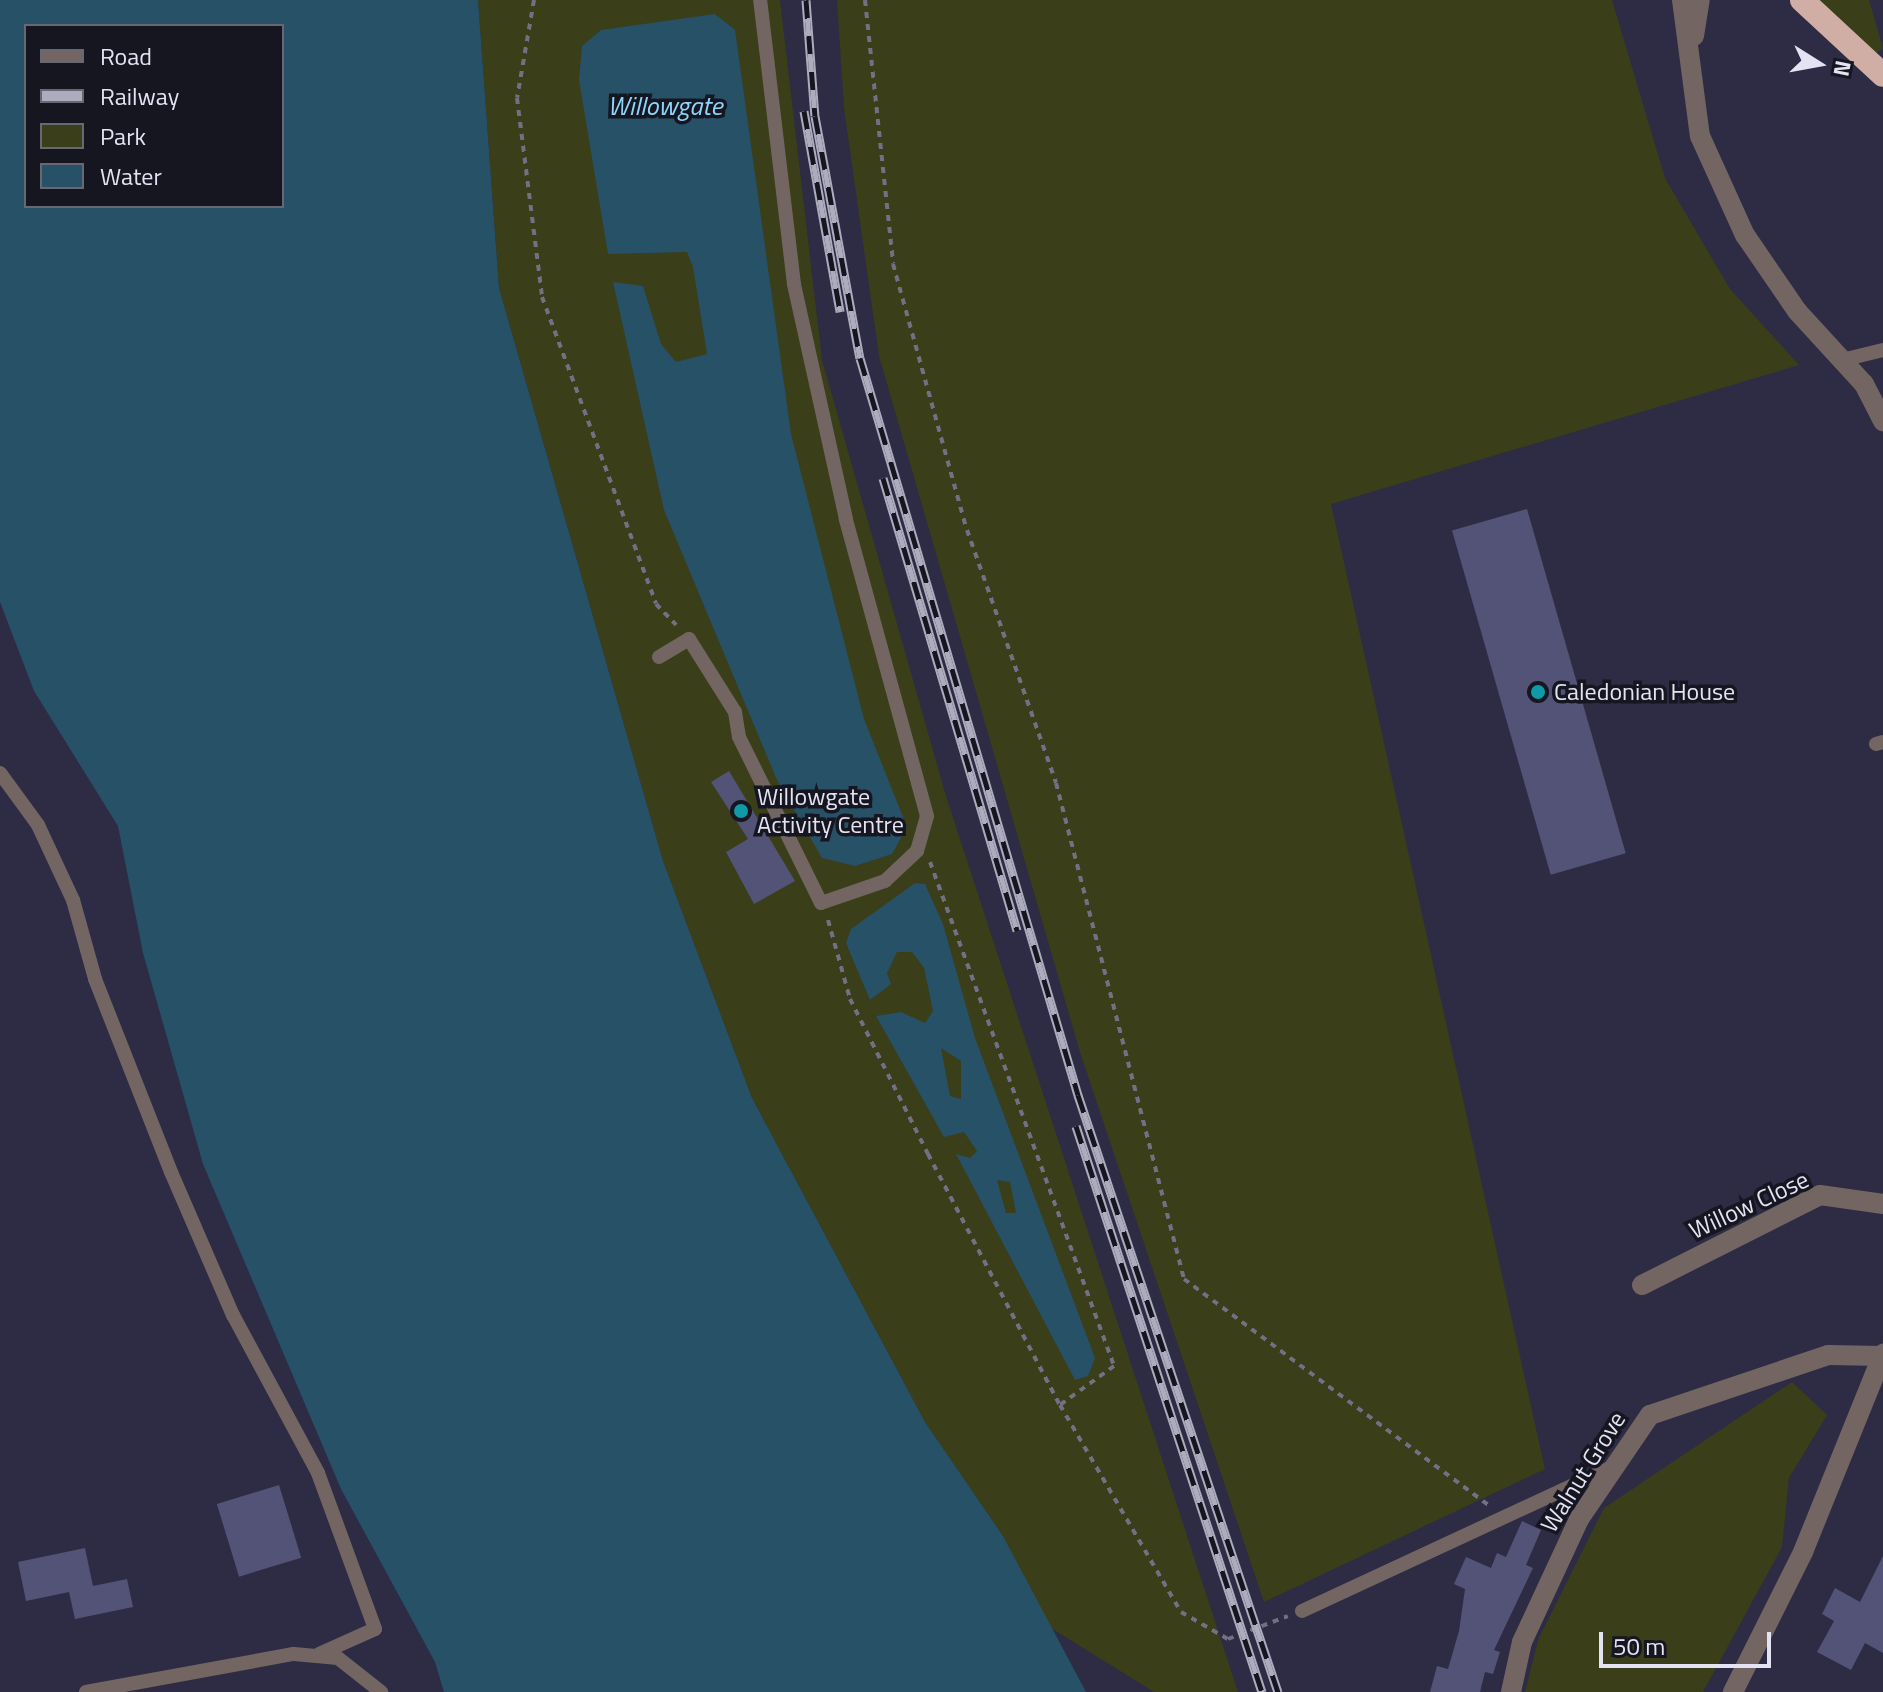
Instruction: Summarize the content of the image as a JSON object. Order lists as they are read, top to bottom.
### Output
{
  "streets": {
    "street": ["Willow Close", "Walnut Grove"]
  },
  "water": ["Willowgate"],
  "places": ["Caledonian House", "Willowgate Activity Centre"],
  "legend": [
    "Road",
    "Railway",
    "Park",
    "Water"
  ],
  "scale_bar": "50 m",
  "north": "right"
}
